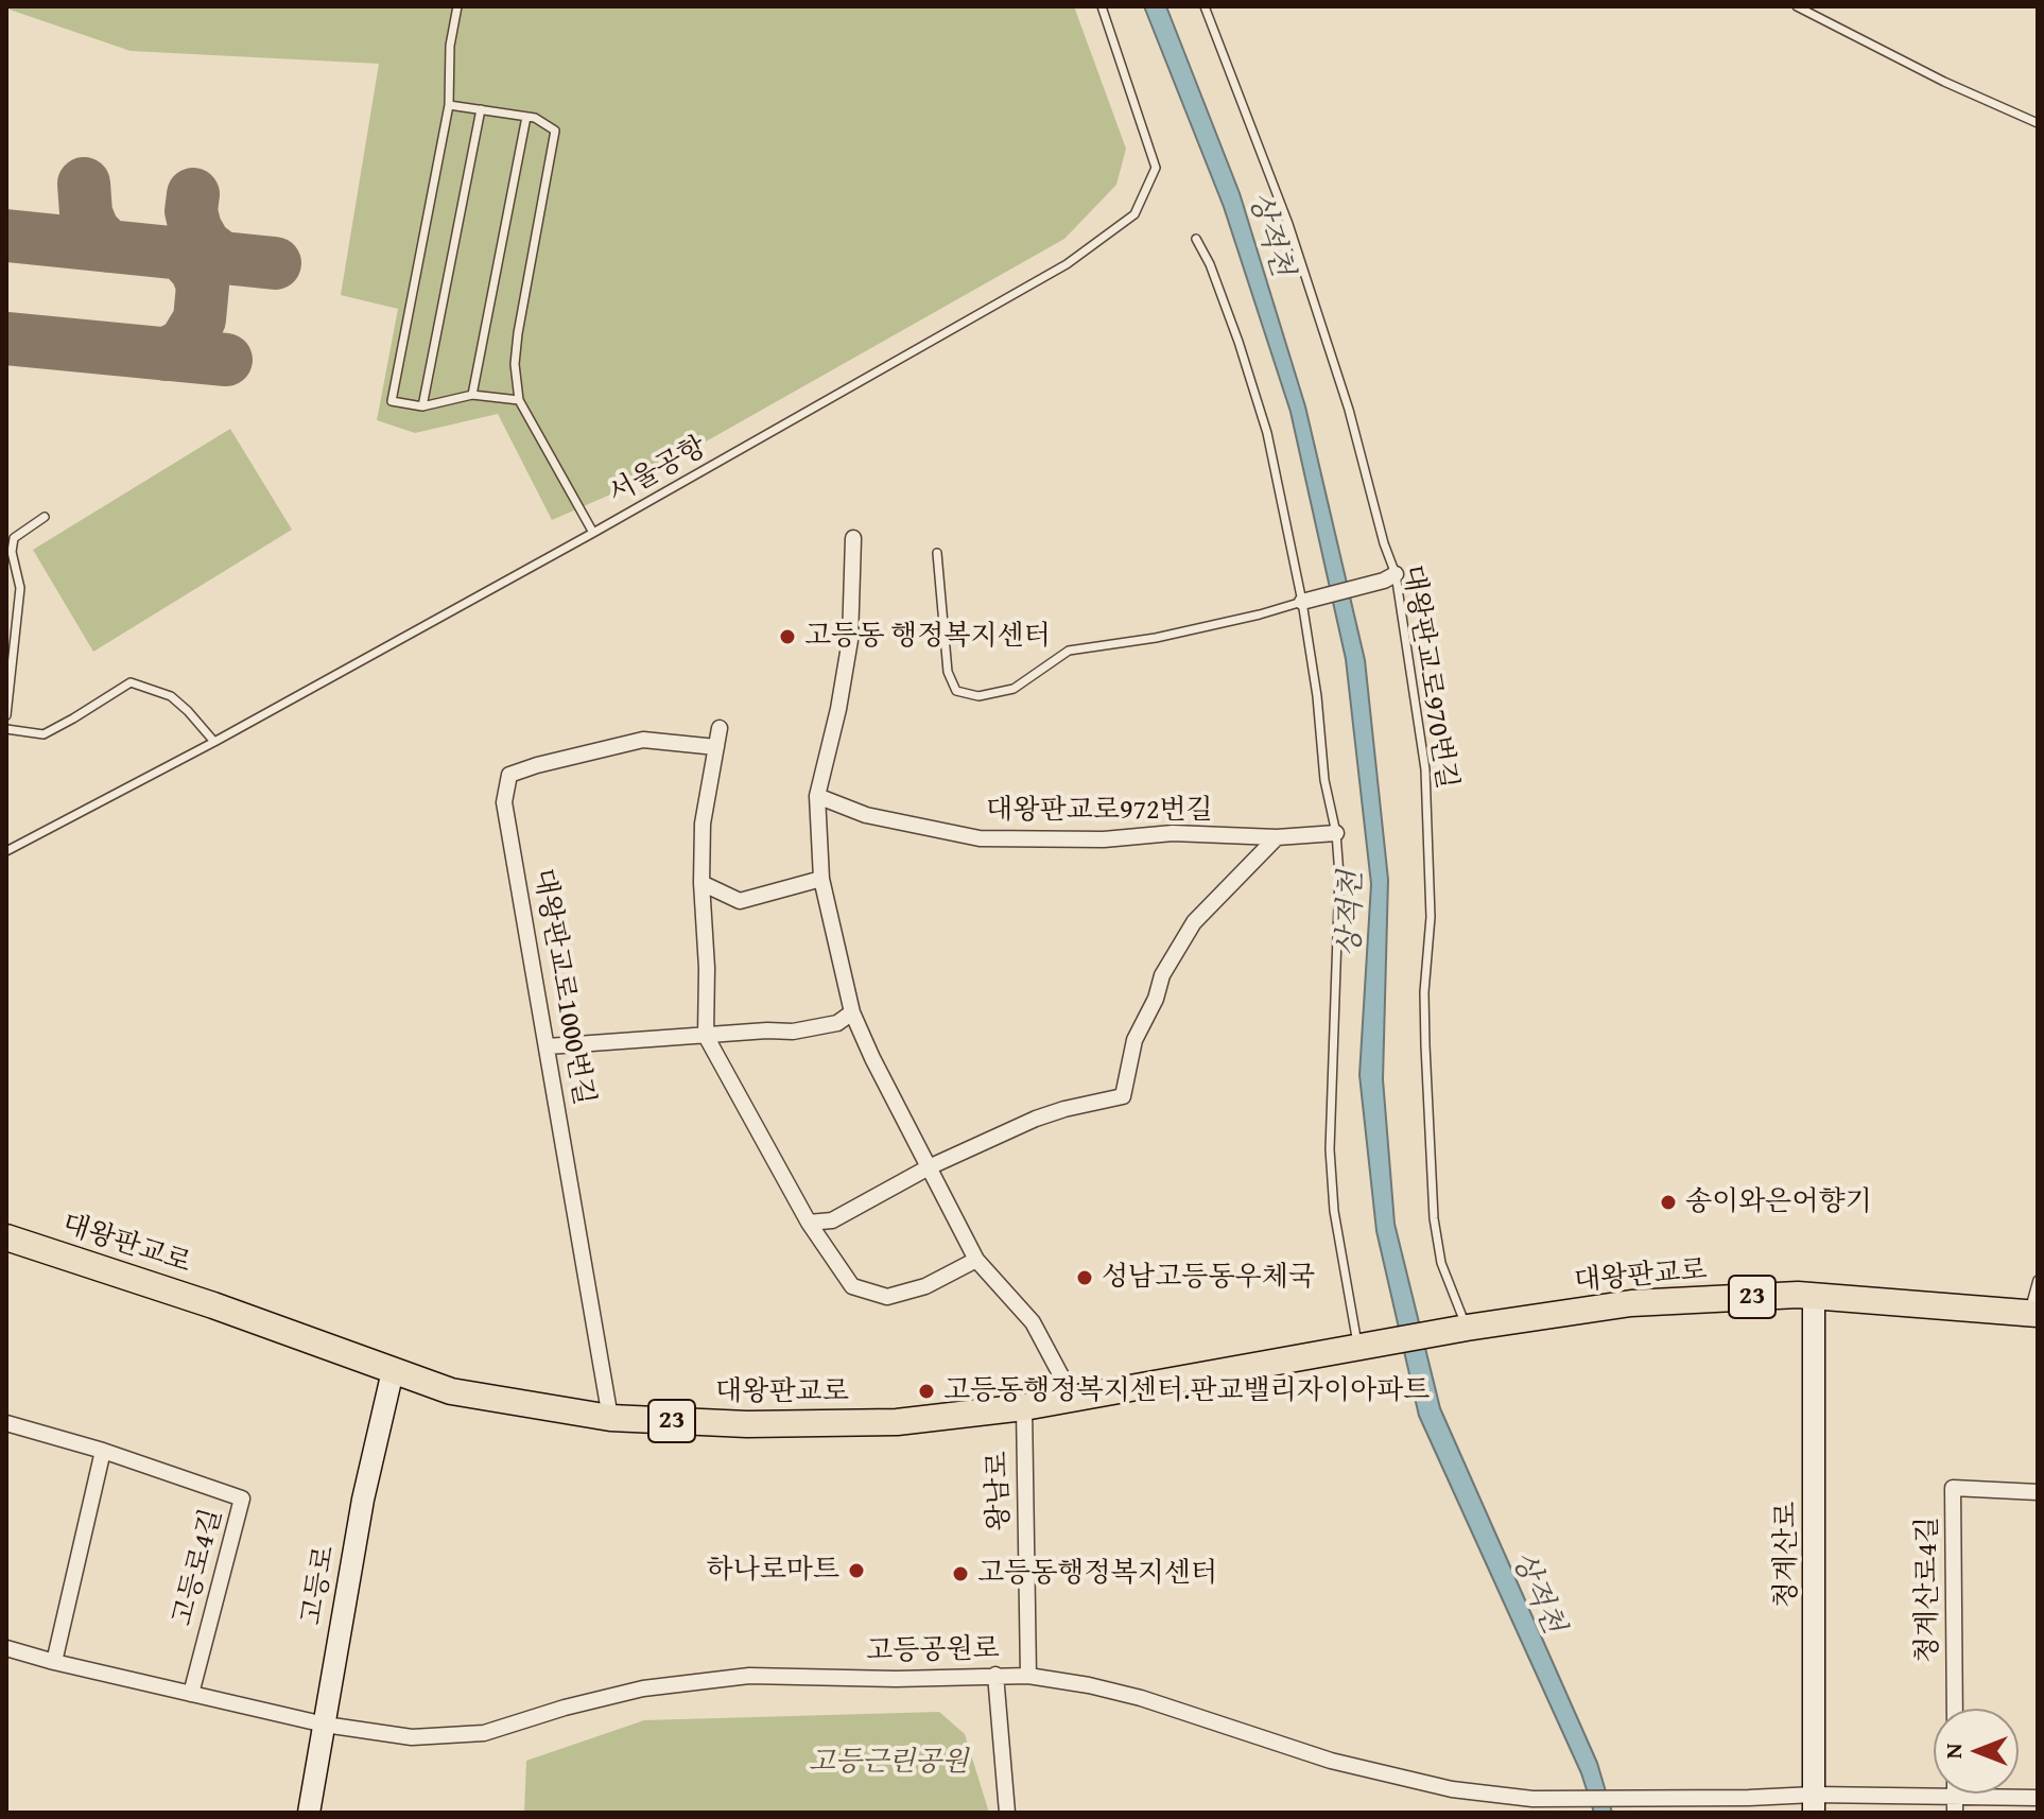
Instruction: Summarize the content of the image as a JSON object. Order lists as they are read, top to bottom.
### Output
{
  "streets": {
    "main road": [
      "대왕판교로",
      "23",
      "청계산로",
      "고등로"
    ],
    "street": [
      "대왕판교로972번길",
      "대왕판교로1000번길",
      "왕남로",
      "고등로4길",
      "청계산로4길",
      "고등공원로"
    ],
    "lane": ["서울공항", "대왕판교로970번길"]
  },
  "crossings": [
    ["대왕판교로970번길", "대왕판교로"],
    ["대왕판교로970번길", "23"],
    ["대왕판교로1000번길", "대왕판교로"],
    ["대왕판교로", "23"],
    ["대왕판교로", "왕남로"],
    ["대왕판교로", "청계산로"],
    ["대왕판교로", "고등로"],
    ["왕남로", "고등공원로"],
    ["청계산로", "고등공원로"],
    ["고등로", "고등공원로"]
  ],
  "water": ["상적천"],
  "parks": ["고등근린공원"],
  "places": [
    "고등동 행정복지센터",
    "송이와은어향기",
    "성남고등동우체국",
    "고등동행정복지센터.판교밸리자이아파트",
    "하나로마트",
    "고등동행정복지센터"
  ],
  "north": "left"
}
